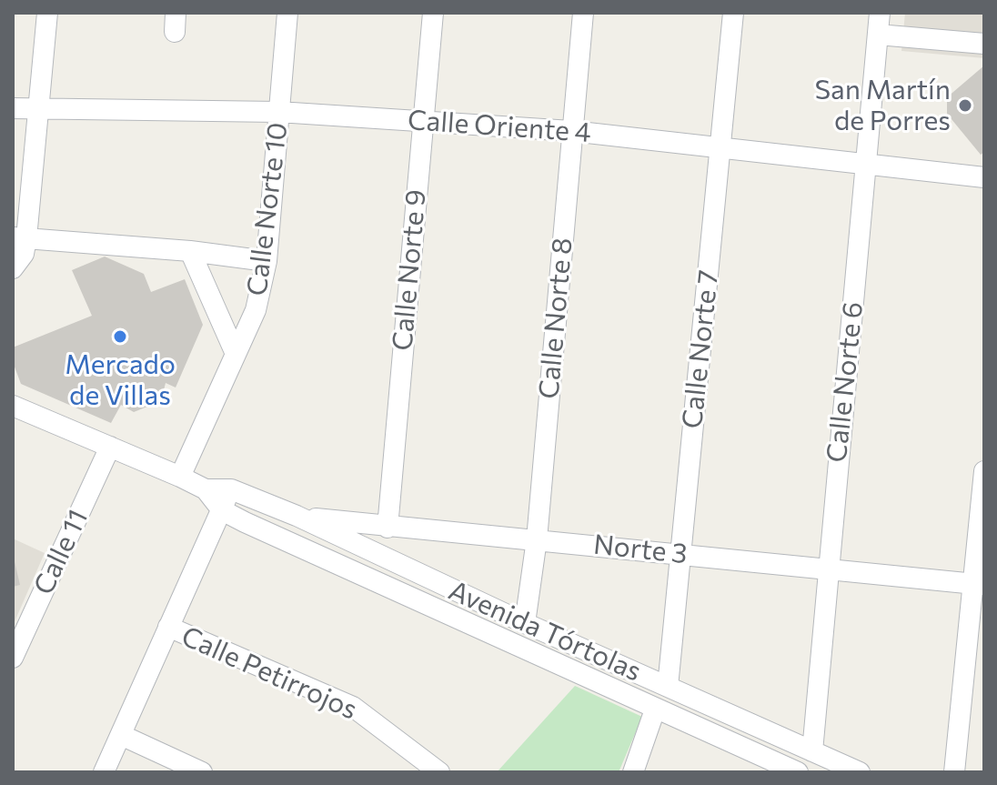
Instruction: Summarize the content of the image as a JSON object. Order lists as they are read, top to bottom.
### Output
{
  "streets": {
    "street": [
      "Calle Oriente 4",
      "Calle Norte 10",
      "Calle Norte 9",
      "Calle Norte 8",
      "Calle Norte 7",
      "Calle Norte 6",
      "Norte 3",
      "Calle 11",
      "Avenida Tórtolas",
      "Calle Petirrojos"
    ]
  },
  "crossings": [
    ["Calle Oriente 4", "Calle Norte 10"],
    ["Calle Oriente 4", "Calle Norte 9"],
    ["Calle Oriente 4", "Calle Norte 8"],
    ["Calle Oriente 4", "Calle Norte 7"],
    ["Calle Oriente 4", "Calle Norte 6"],
    ["Calle Norte 9", "Norte 3"],
    ["Calle Norte 8", "Norte 3"],
    ["Calle Norte 8", "Avenida Tórtolas"],
    ["Calle Norte 7", "Norte 3"],
    ["Calle Norte 7", "Avenida Tórtolas"],
    ["Calle Norte 6", "Norte 3"],
    ["Calle Norte 6", "Avenida Tórtolas"],
    ["Norte 3", "Avenida Tórtolas"]
  ],
  "places": ["San Martín de Porres", "Mercado de Villas"]
}
